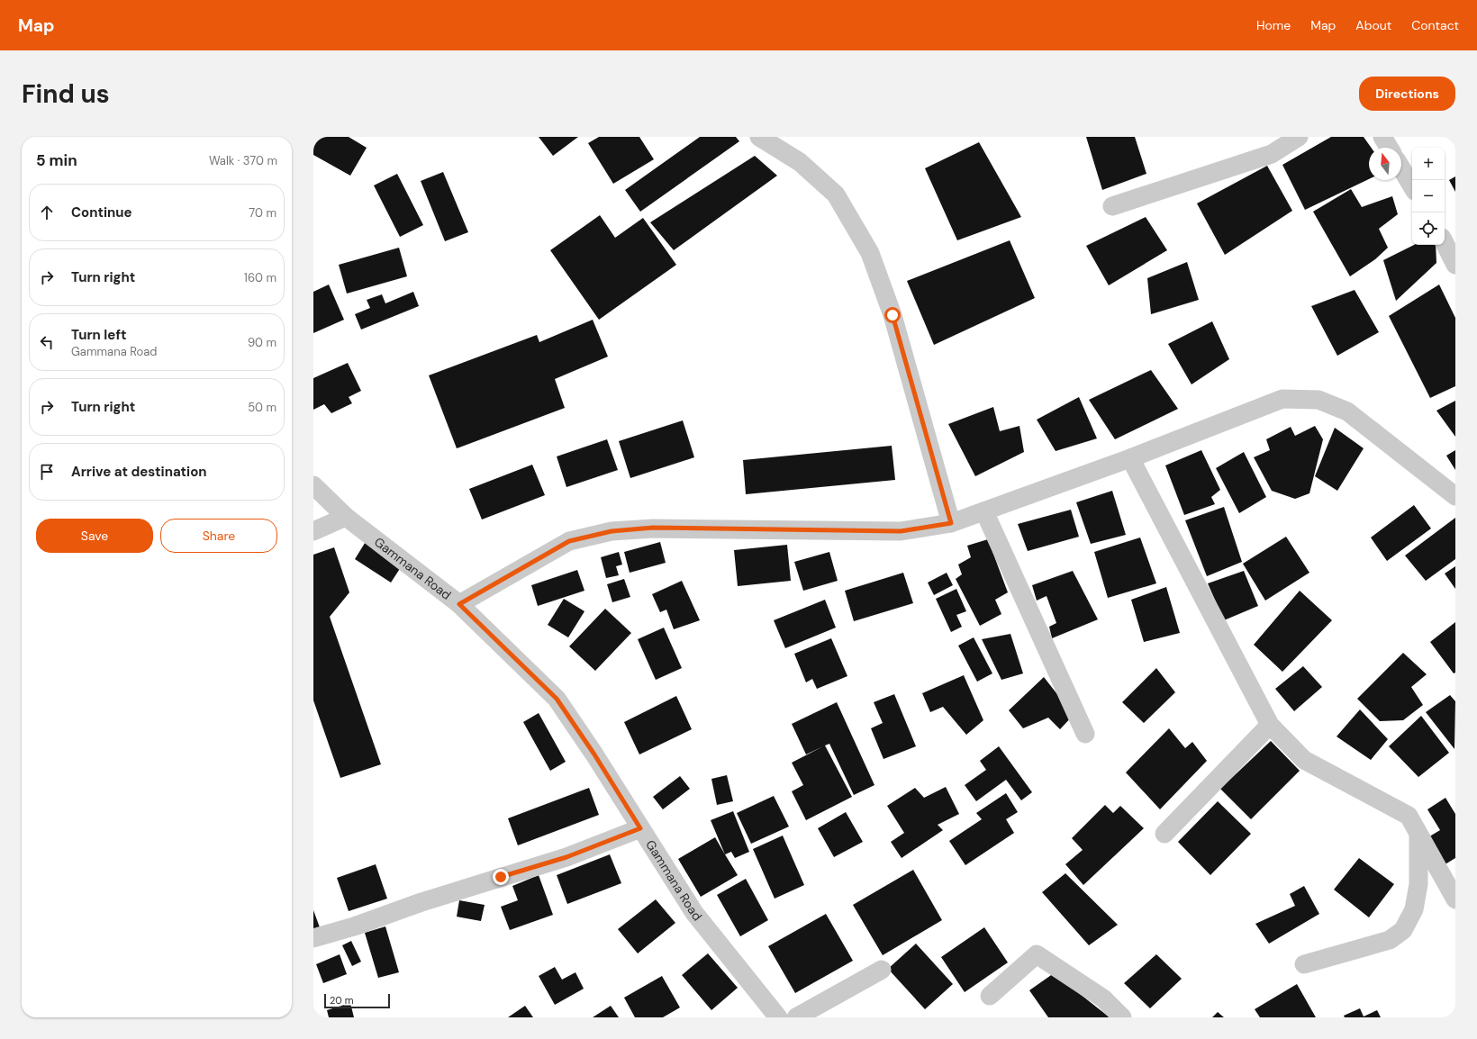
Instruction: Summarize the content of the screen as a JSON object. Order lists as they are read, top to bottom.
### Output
{
  "streets": {
    "street": ["Gammana Road"]
  },
  "scale_bar": "20 m",
  "north": "top",
  "page": {
    "header": "Map",
    "nav": [
      "Home",
      "Map",
      "About",
      "Contact"
    ],
    "buttons": [
      "Directions",
      ["Save", "Share"]
    ],
    "title": "Find us",
    "heading": ["5 min", "Walk · 370 m"],
    "map_buttons": ["+", "−"],
    "list": [
      ["Continue", "70 m"],
      ["Turn right", "160 m"],
      ["Turn left", "Gammana Road", "90 m"],
      ["Turn right", "50 m"],
      "Arrive at destination"
    ],
    "scale": "20 m"
  }
}
